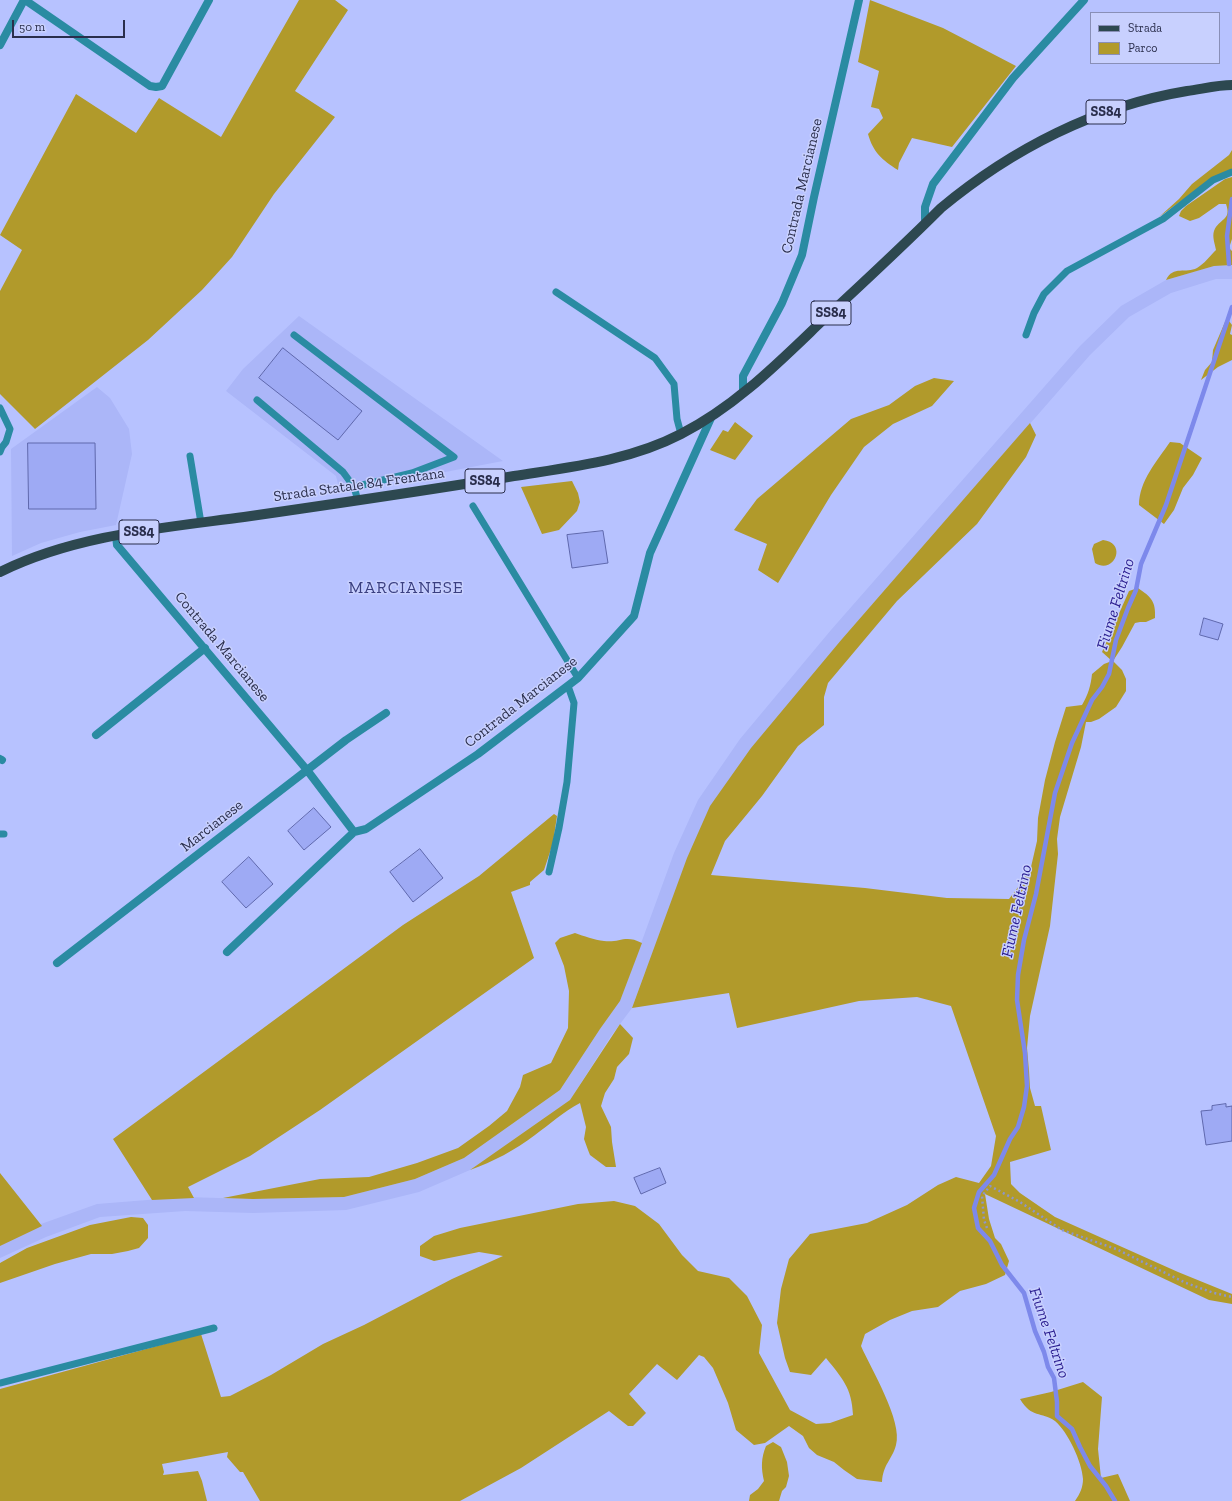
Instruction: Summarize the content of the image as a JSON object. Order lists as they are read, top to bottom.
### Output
{
  "streets": {
    "main road": ["SS84", "Strada Statale 84 Frentana"],
    "street": ["Contrada Marcianese", "Marcianese"]
  },
  "crossings": [
    ["Contrada Marcianese", "Strada Statale 84 Frentana"],
    ["Contrada Marcianese", "Marcianese"]
  ],
  "districts": ["MARCIANESE"],
  "water": ["Fiume Feltrino"],
  "legend": ["Strada", "Parco"],
  "scale_bar": "50 m"
}
